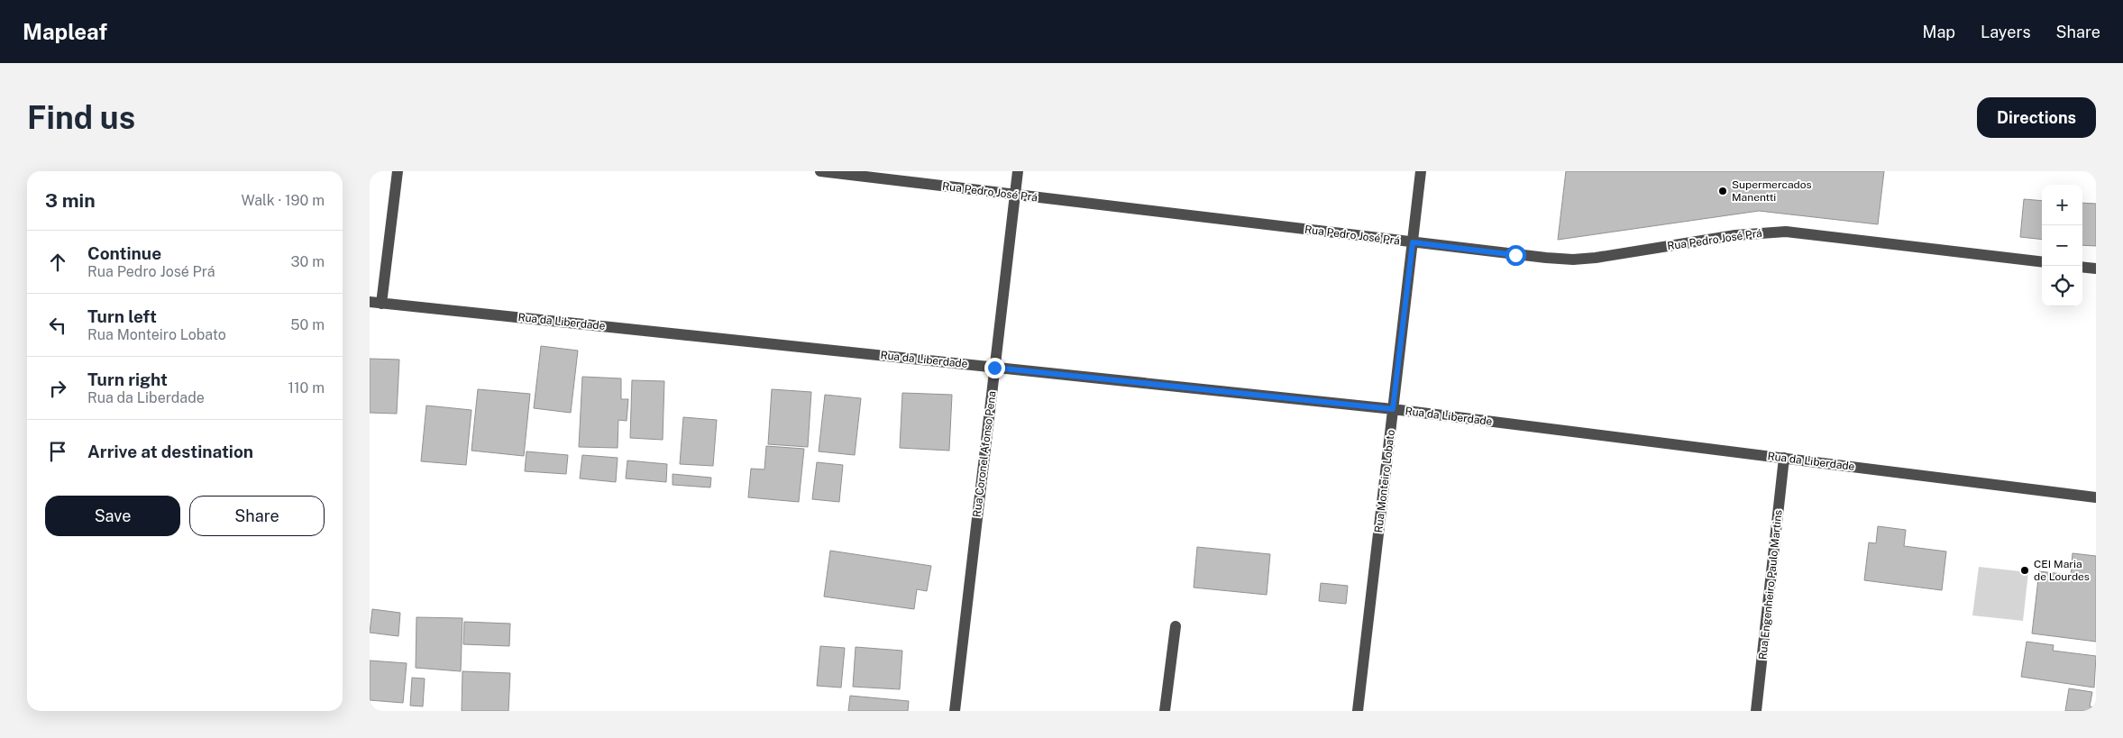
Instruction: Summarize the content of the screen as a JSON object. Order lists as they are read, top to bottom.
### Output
{
  "streets": {
    "street": [
      "Rua Pedro José Prá",
      "Rua da Liberdade",
      "Rua Coronel Afonso Pena",
      "Rua Monteiro Lobato",
      "Rua Engenheiro Paulo Martins"
    ]
  },
  "crossings": [
    ["Rua Pedro José Prá", "Rua Coronel Afonso Pena"],
    ["Rua Pedro José Prá", "Rua Monteiro Lobato"],
    ["Rua da Liberdade", "Rua Coronel Afonso Pena"],
    ["Rua da Liberdade", "Rua Monteiro Lobato"],
    ["Rua da Liberdade", "Rua Engenheiro Paulo Martins"]
  ],
  "places": ["Supermercados Manentti", "CEI Maria de Lourdes"],
  "page": {
    "header": "Mapleaf",
    "nav": ["Map", "Layers", "Share"],
    "buttons": [
      "Directions",
      ["Save", "Share"]
    ],
    "title": "Find us",
    "heading": ["3 min", "Walk · 190 m"],
    "map_buttons": ["+", "−"],
    "list": [
      ["Continue", "Rua Pedro José Prá", "30 m"],
      ["Turn left", "Rua Monteiro Lobato", "50 m"],
      ["Turn right", "Rua da Liberdade", "110 m"],
      "Arrive at destination"
    ]
  }
}
